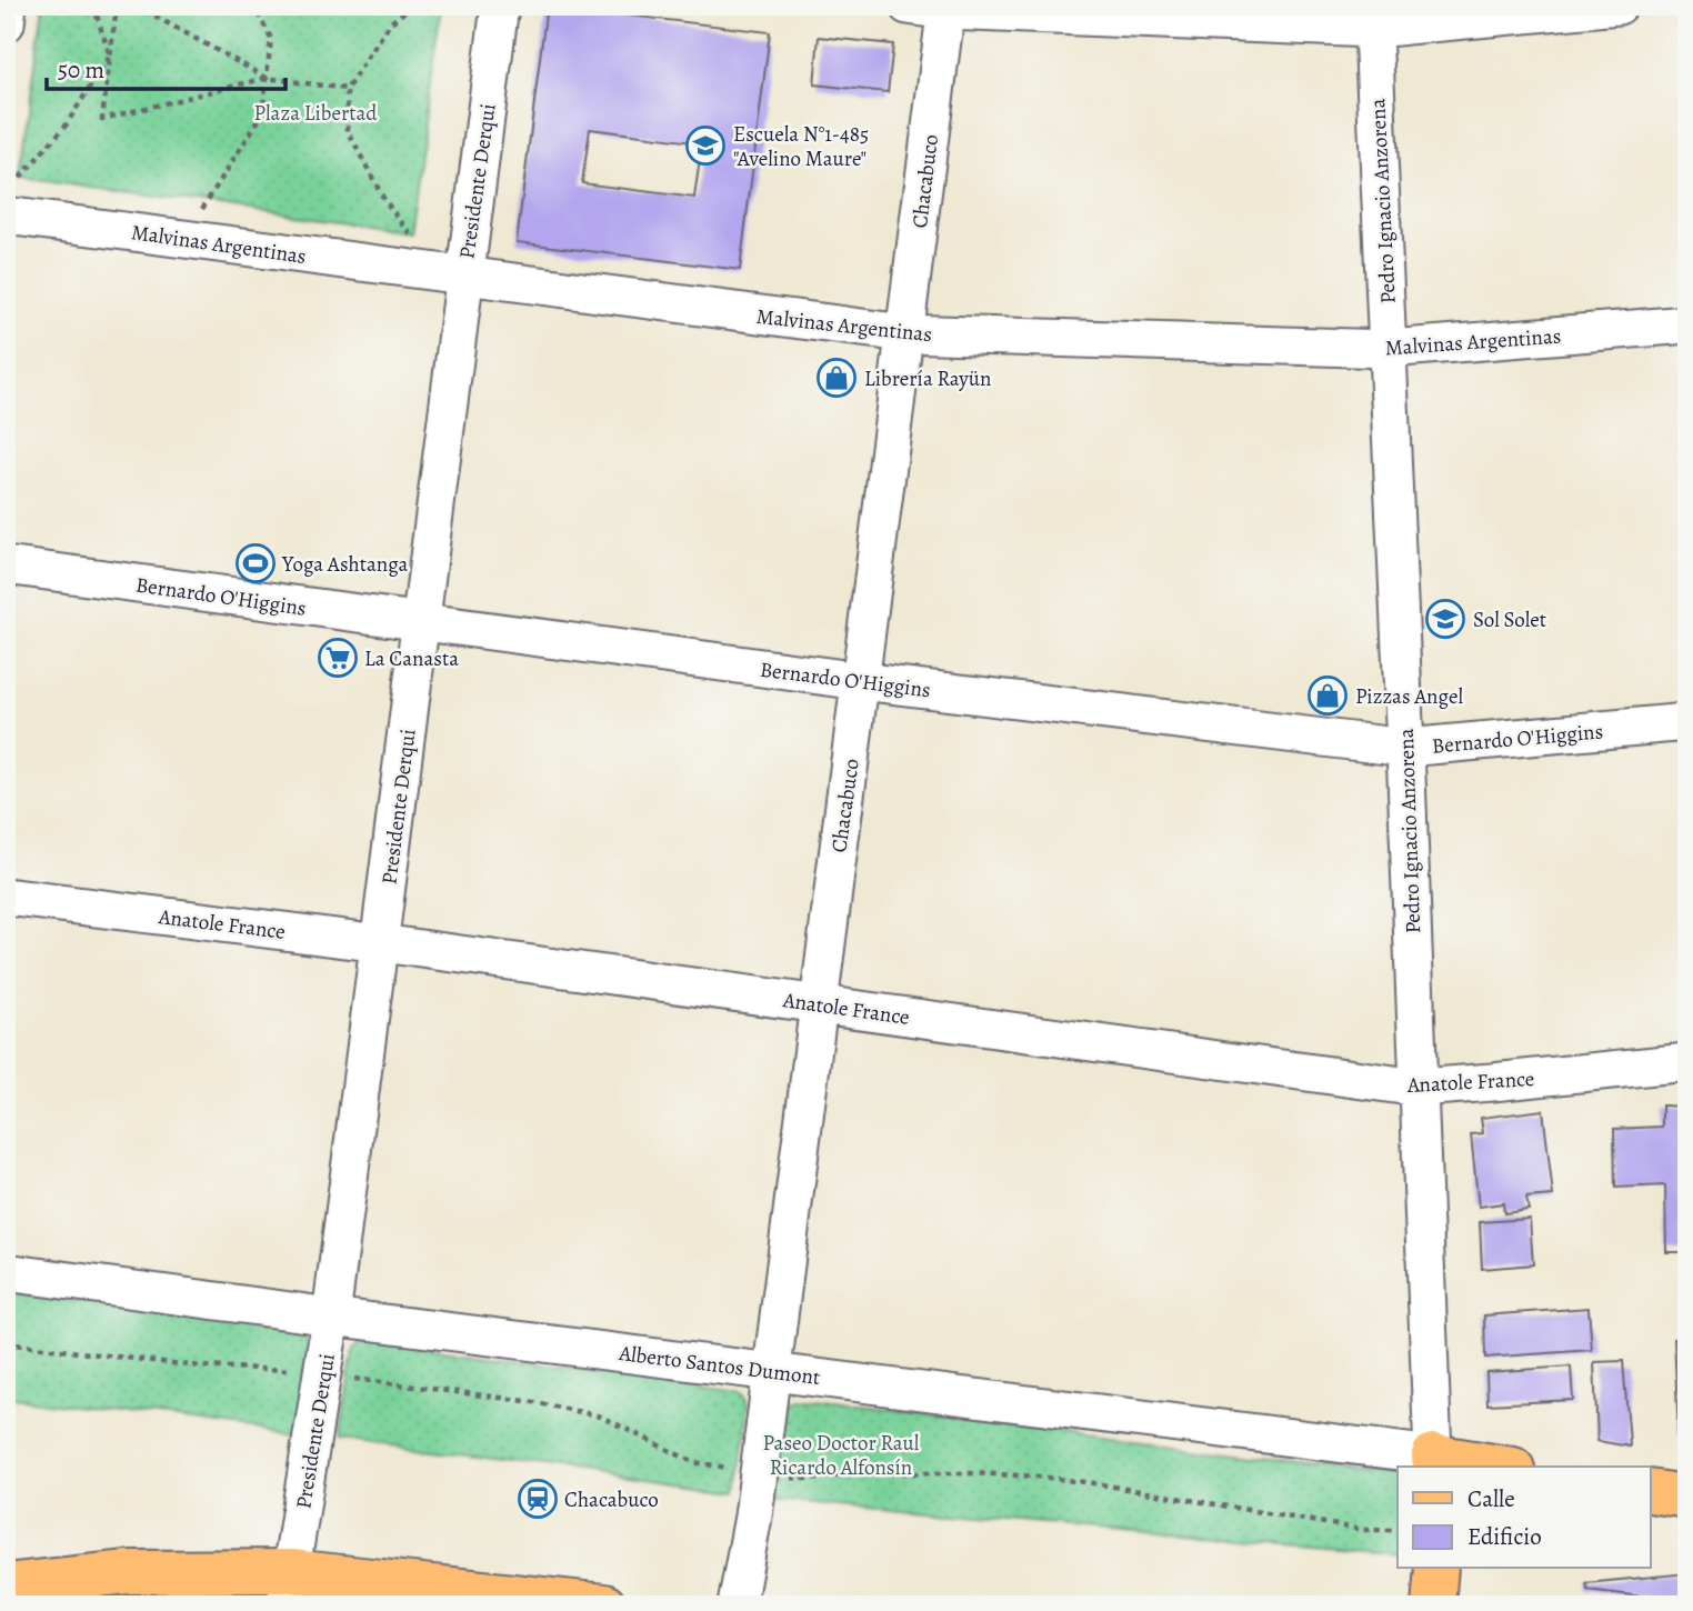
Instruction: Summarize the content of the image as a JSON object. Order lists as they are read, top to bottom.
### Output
{
  "streets": {
    "street": [
      "Presidente Derqui",
      "Chacabuco",
      "Pedro Ignacio Anzorena",
      "Malvinas Argentinas",
      "Bernardo O'Higgins",
      "Anatole France",
      "Alberto Santos Dumont"
    ]
  },
  "crossings": [
    ["Presidente Derqui", "Malvinas Argentinas"],
    ["Presidente Derqui", "Bernardo O'Higgins"],
    ["Presidente Derqui", "Anatole France"],
    ["Presidente Derqui", "Alberto Santos Dumont"],
    ["Chacabuco", "Malvinas Argentinas"],
    ["Chacabuco", "Bernardo O'Higgins"],
    ["Chacabuco", "Anatole France"],
    ["Chacabuco", "Alberto Santos Dumont"],
    ["Pedro Ignacio Anzorena", "Malvinas Argentinas"],
    ["Pedro Ignacio Anzorena", "Bernardo O'Higgins"],
    ["Pedro Ignacio Anzorena", "Anatole France"],
    ["Pedro Ignacio Anzorena", "Alberto Santos Dumont"]
  ],
  "parks": ["Plaza Libertad", "Paseo Doctor Raul Ricardo Alfonsín"],
  "places": {
    "school or university": ["Escuela N°1-485 \"Avelino Maure\"", "Sol Solet"],
    "shop": ["Librería Rayün", "Pizzas Angel"],
    "sports": ["Yoga Ashtanga"],
    "supermarket": ["La Canasta"],
    "station": ["Chacabuco"]
  },
  "legend": ["Calle", "Edificio"],
  "scale_bar": "50 m"
}
